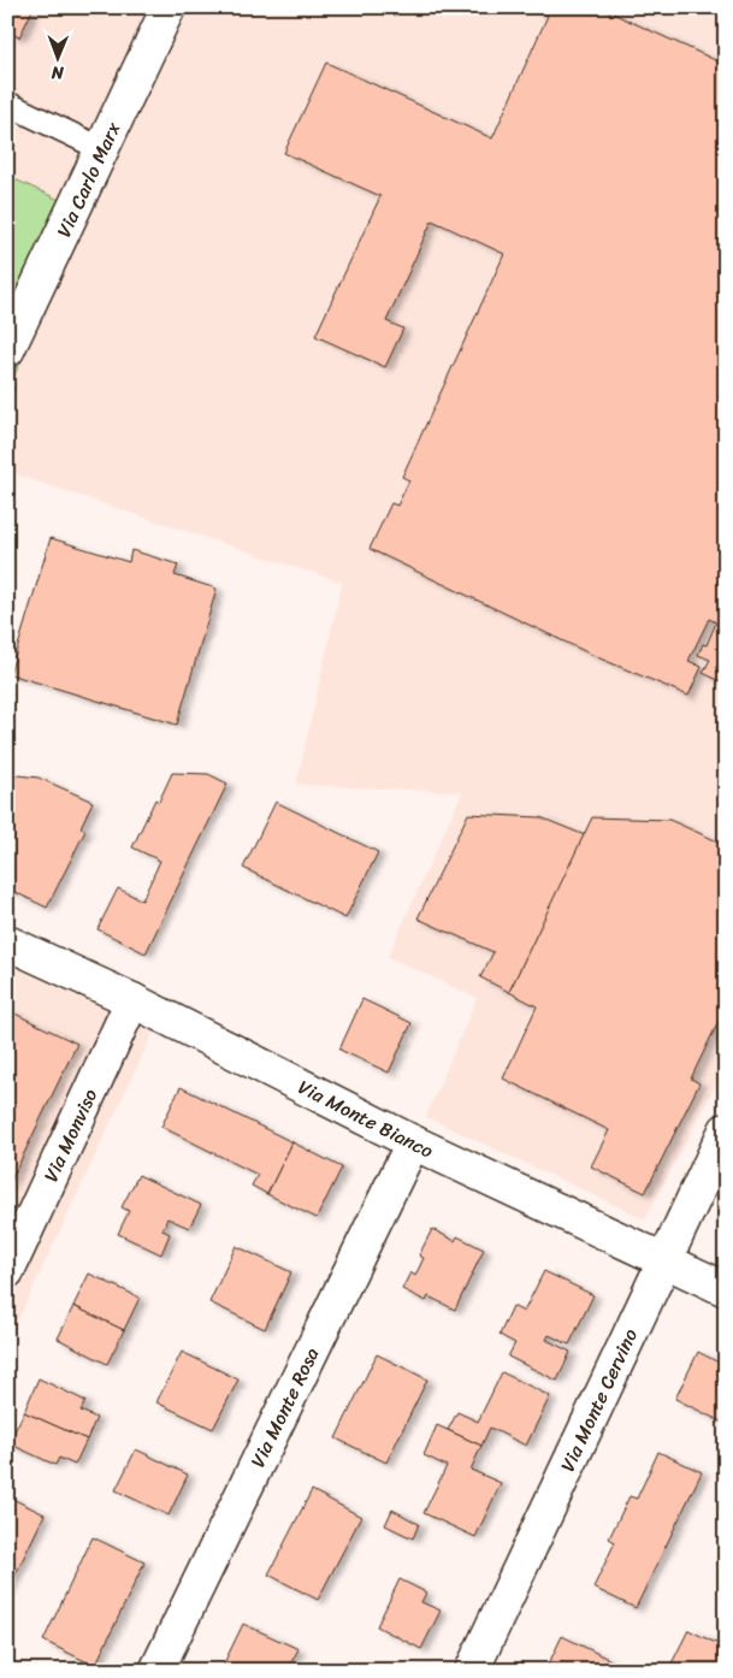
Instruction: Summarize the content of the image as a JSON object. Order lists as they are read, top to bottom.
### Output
{
  "streets": {
    "street": [
      "Via Carlo Marx",
      "Via Monte Bianco",
      "Via Monviso",
      "Via Monte Cervino",
      "Via Monte Rosa"
    ]
  },
  "crossings": [
    ["Via Monte Bianco", "Via Monviso"],
    ["Via Monte Bianco", "Via Monte Cervino"],
    ["Via Monte Bianco", "Via Monte Rosa"]
  ],
  "north": "bottom"
}
